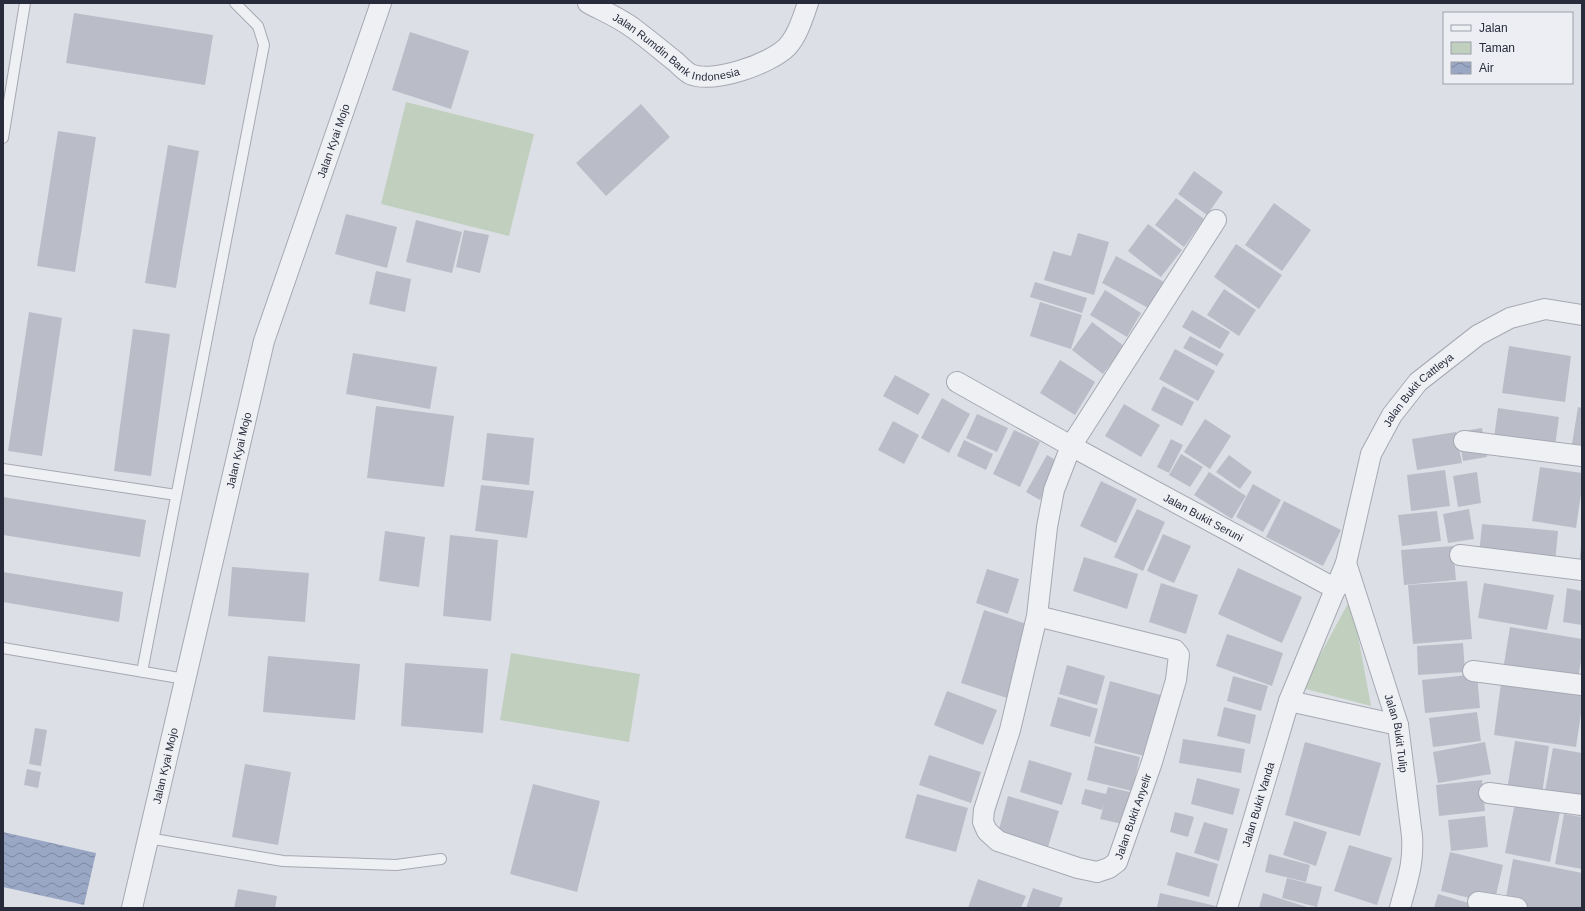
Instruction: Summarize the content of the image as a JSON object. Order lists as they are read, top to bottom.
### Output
{
  "streets": {
    "street": [
      "Jalan Rumdin Bank Indonesia",
      "Jalan Kyai Mojo",
      "Jalan Bukit Cattleya",
      "Jalan Bukit Seruni",
      "Jalan Bukit Tulip",
      "Jalan Bukit Vanda",
      "Jalan Bukit Anyelir"
    ]
  },
  "crossings": [
    ["Jalan Bukit Cattleya", "Jalan Bukit Tulip"],
    ["Jalan Bukit Cattleya", "Jalan Bukit Vanda"],
    ["Jalan Bukit Seruni", "Jalan Bukit Vanda"],
    ["Jalan Bukit Seruni", "Jalan Bukit Anyelir"],
    ["Jalan Bukit Tulip", "Jalan Bukit Vanda"]
  ],
  "legend": ["Jalan", "Taman", "Air"]
}
